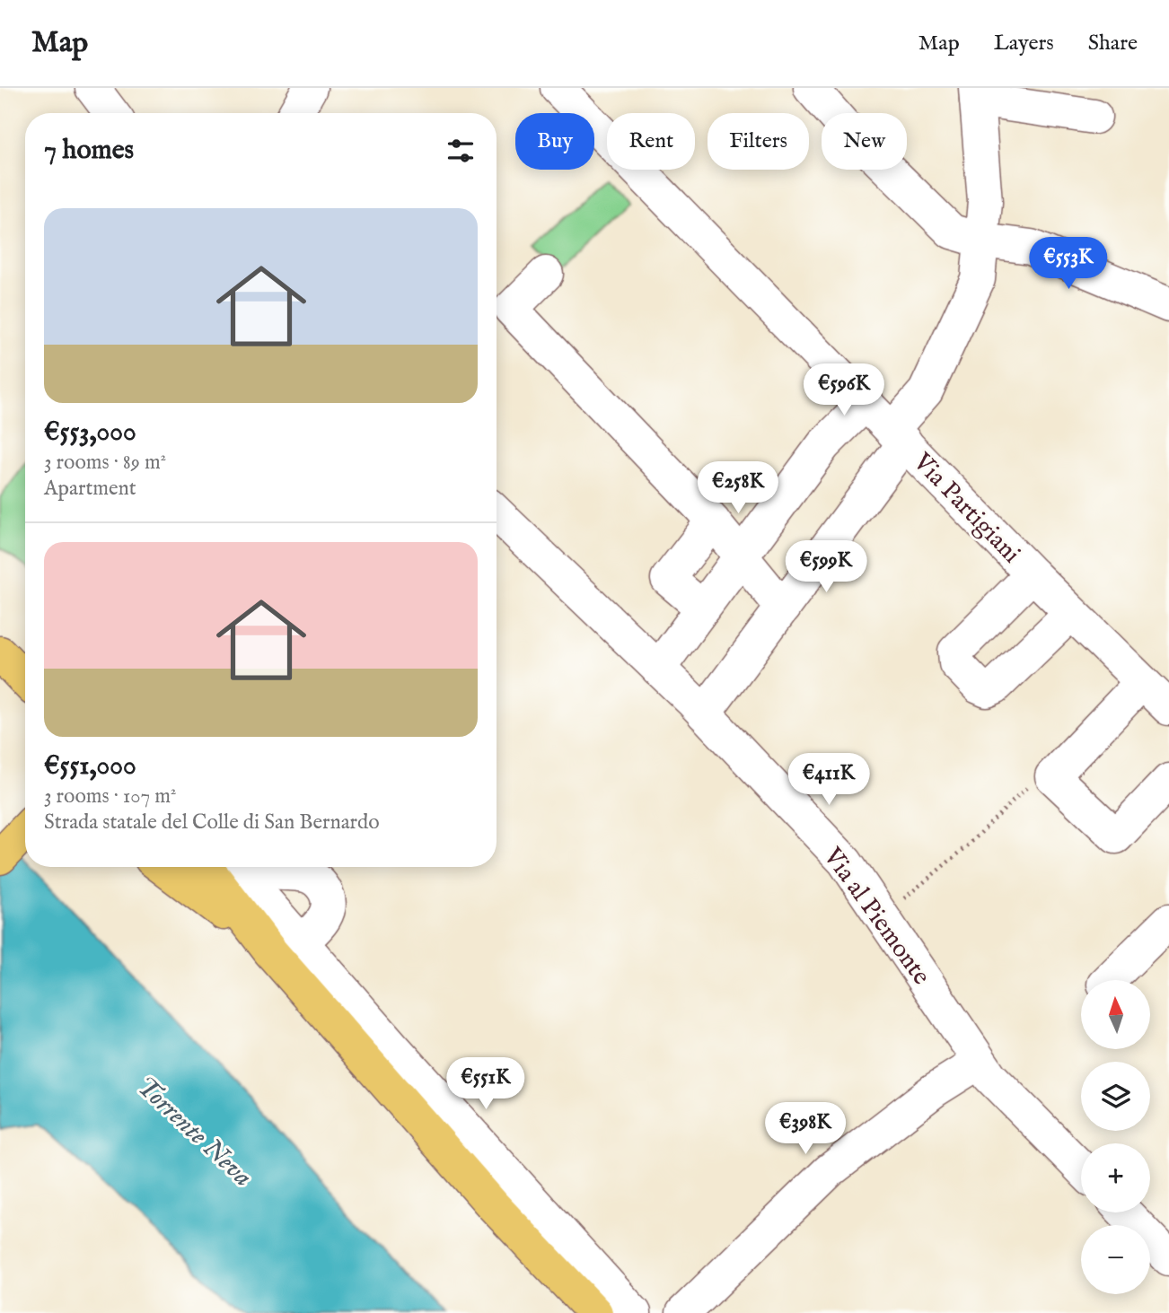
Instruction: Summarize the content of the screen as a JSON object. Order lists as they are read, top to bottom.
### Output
{
  "streets": {
    "street": ["Via Partigiani", "Via al Piemonte"]
  },
  "water": ["Torrente Neva"],
  "north": "top",
  "page": {
    "header": "Map",
    "nav": ["Map", "Layers", "Share"],
    "chip": [
      "Buy",
      "Rent",
      "Filters",
      "New"
    ],
    "heading": "7 homes",
    "list": [
      {
        "name": "€553,000",
        "note": "3 rooms · 89 m² · Apartment"
      },
      {
        "name": "€551,000",
        "note": "3 rooms · 107 m² · Strada statale del Colle di San Bernardo"
      }
    ],
    "price": [
      "€553K",
      "€596K",
      "€258K",
      "€599K",
      "€411K",
      "€551K",
      "€398K"
    ],
    "map_buttons": ["+", "−"]
  }
}
